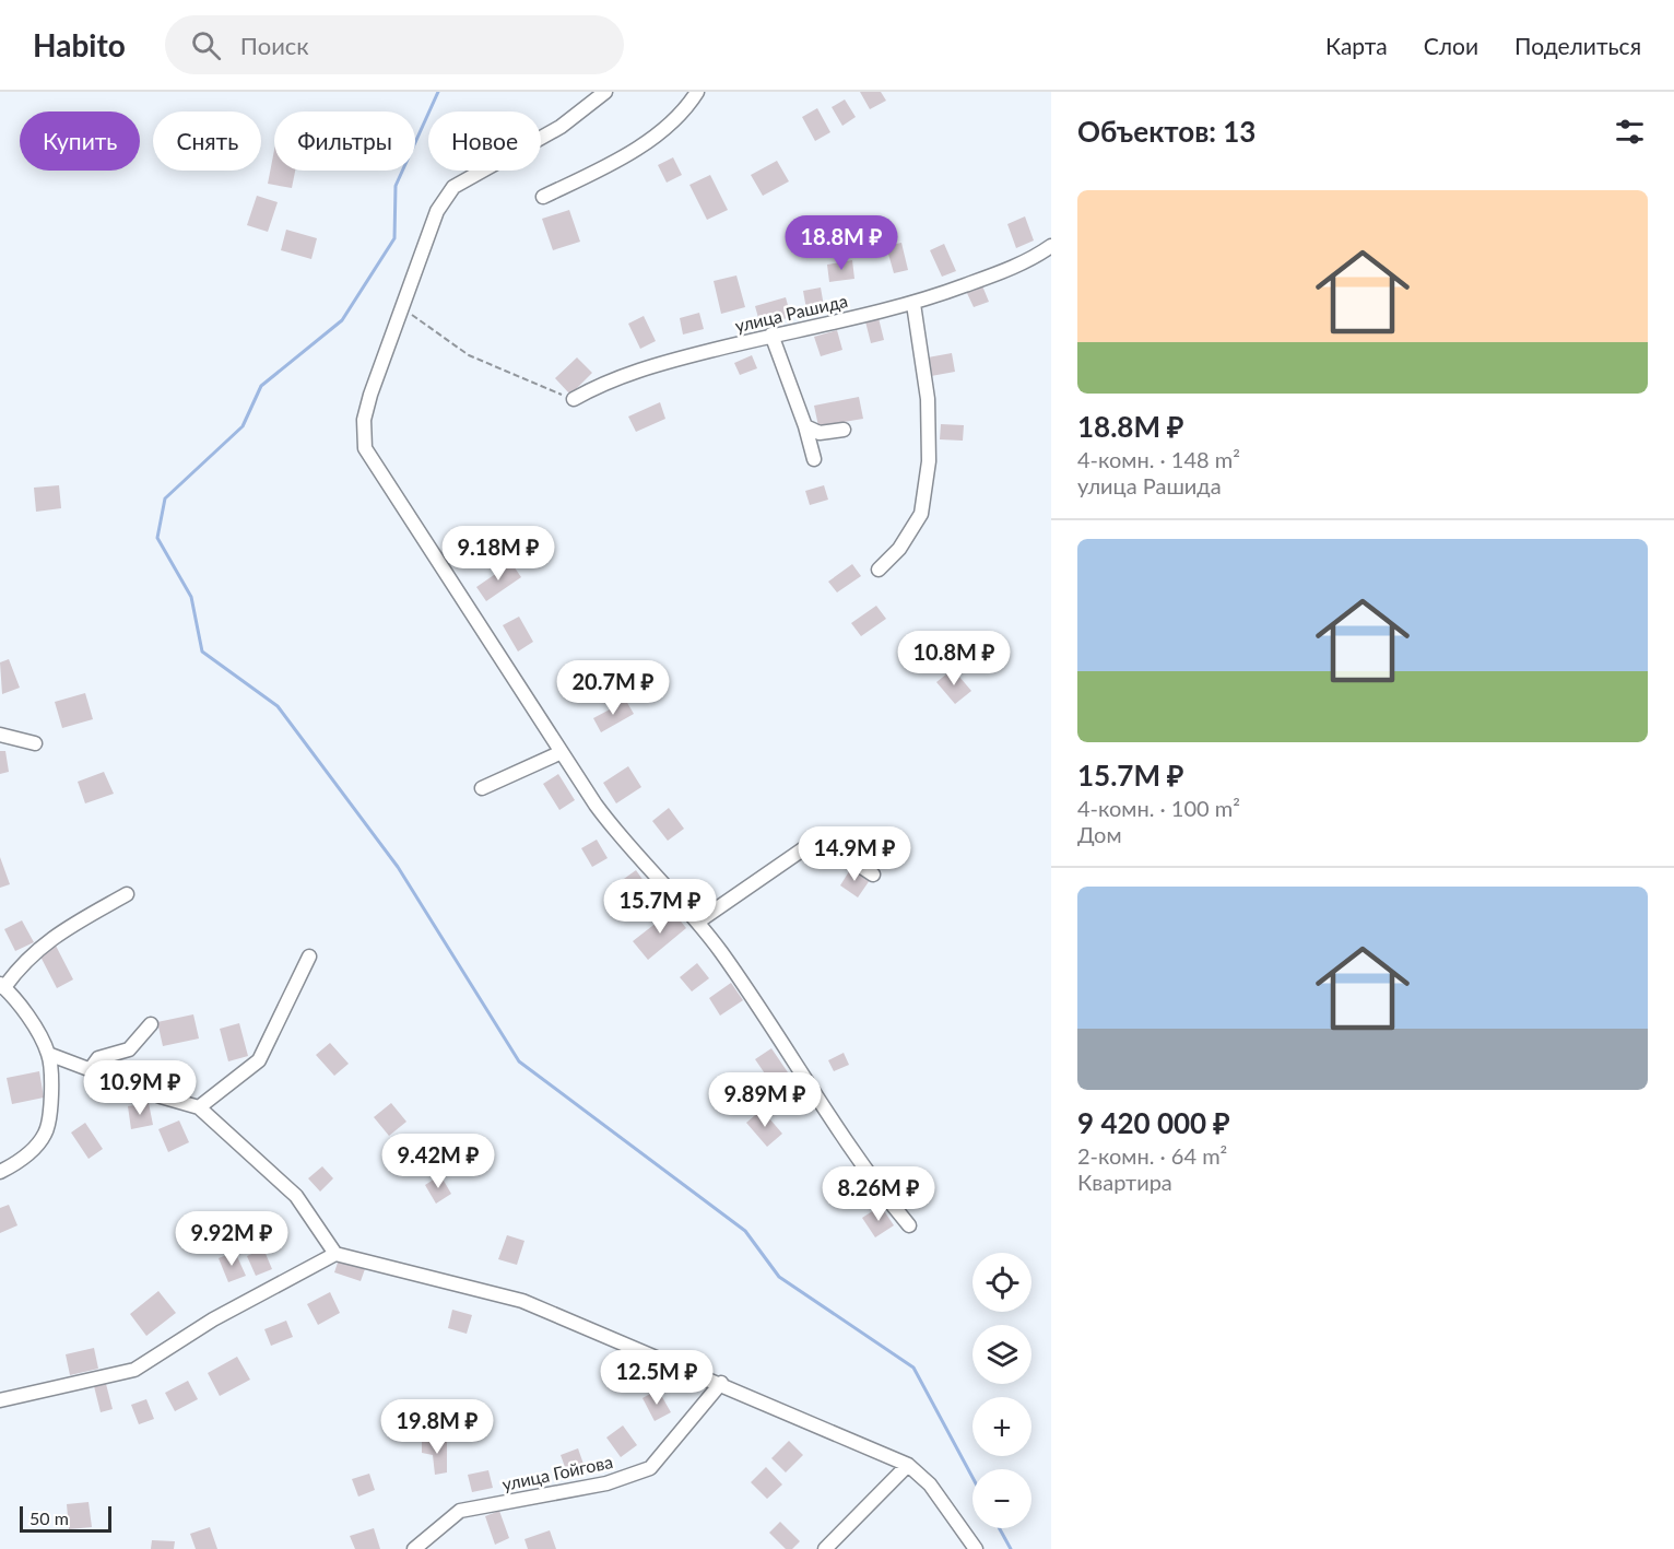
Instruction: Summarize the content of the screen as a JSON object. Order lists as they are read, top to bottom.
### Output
{
  "streets": {
    "street": ["улица Рашида", "улица Гойгова"]
  },
  "scale_bar": "50 m",
  "page": {
    "header": "Habito",
    "search": "Поиск",
    "nav": ["Карта", "Слои", "Поделиться"],
    "heading": "Объектов: 13",
    "chip": [
      "Купить",
      "Снять",
      "Фильтры",
      "Новое"
    ],
    "list": [
      {
        "name": "18.8M ₽",
        "note": "4-комн. · 148 m² · улица Рашида"
      },
      {
        "name": "15.7M ₽",
        "note": "4-комн. · 100 m² · Дом"
      },
      {
        "name": "9 420 000 ₽",
        "note": "2-комн. · 64 m² · Квартира"
      }
    ],
    "price": [
      "18.8M ₽",
      "9.18M ₽",
      "10.8M ₽",
      "20.7M ₽",
      "14.9M ₽",
      "15.7M ₽",
      "10.9M ₽",
      "9.89M ₽",
      "9.42M ₽",
      "8.26M ₽",
      "9.92M ₽",
      "12.5M ₽",
      "19.8M ₽"
    ],
    "map_buttons": ["+", "−"],
    "scale": "50 m"
  }
}
